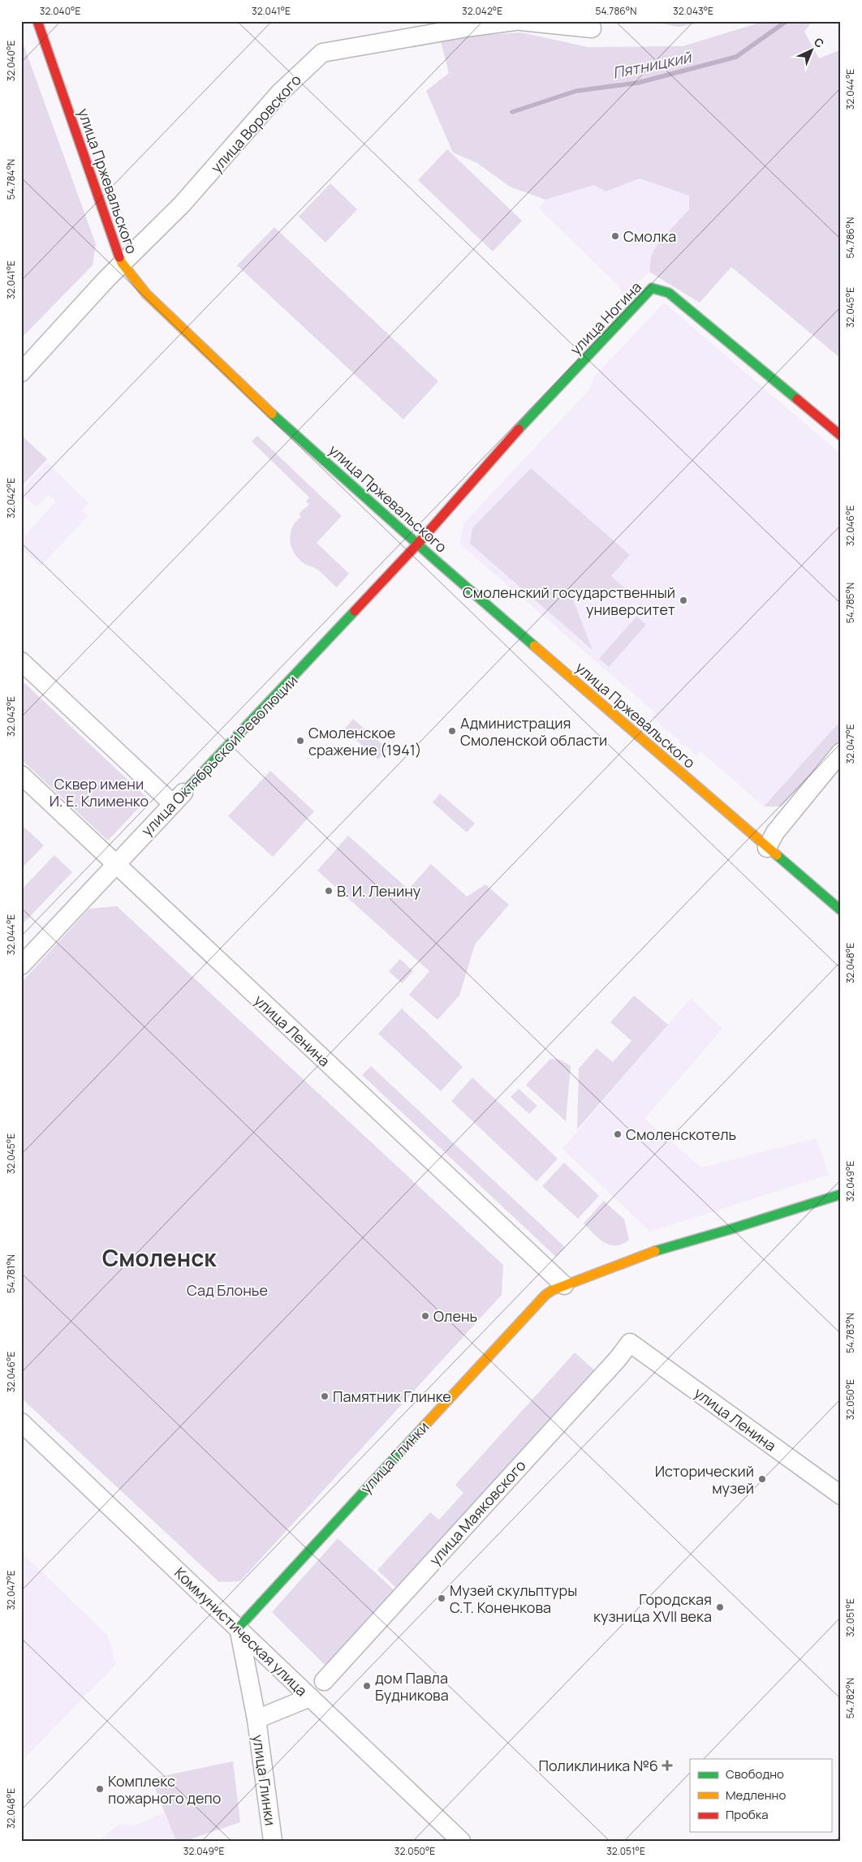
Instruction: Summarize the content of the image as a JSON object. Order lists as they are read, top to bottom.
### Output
{
  "streets": {
    "street": [
      "улица Воровского",
      "улица Пржевальского",
      "улица Ногина",
      "улица Октябрьской Революции",
      "улица Ленина",
      "улица Глинки",
      "улица Маяковского",
      "Коммунистическая улица"
    ]
  },
  "crossings": [
    ["улица Воровского", "улица Пржевальского"],
    ["улица Пржевальского", "улица Ногина"],
    ["улица Пржевальского", "улица Октябрьской Революции"],
    ["улица Ногина", "улица Октябрьской Революции"],
    ["улица Октябрьской Революции", "улица Ленина"],
    ["улица Ленина", "улица Глинки"],
    ["улица Ленина", "улица Маяковского"],
    ["улица Глинки", "Коммунистическая улица"]
  ],
  "districts": ["Смоленск"],
  "water": ["Пятницкий"],
  "parks": ["Сквер имени И. Е. Клименко", "Сад Блонье"],
  "places": {
    "other": [
      "Смолка",
      "Смоленский государственный университет",
      "Администрация Смоленской области",
      "Смоленское сражение (1941)",
      "В. И. Ленину",
      "Смоленскотель",
      "Олень",
      "Памятник Глинке",
      "Исторический музей",
      "Музей скульптуры С.Т. Коненкова",
      "Городская кузница XVII века",
      "дом Павла Будникова",
      "Комплекс пожарного депо"
    ],
    "health": ["Поликлиника №6"]
  },
  "legend": ["Свободно", "Медленно", "Пробка"],
  "north": "top right",
  "coordinates": [
    "32.040°E",
    "32.041°E",
    "32.042°E",
    "54.786°N",
    "32.043°E",
    "32.044°E",
    "54.784°N",
    "32.045°E",
    "32.046°E",
    "54.785°N",
    "32.047°E",
    "32.048°E",
    "32.049°E",
    "54.781°N",
    "54.783°N",
    "32.050°E",
    "32.051°E",
    "54.782°N"
  ]
}
